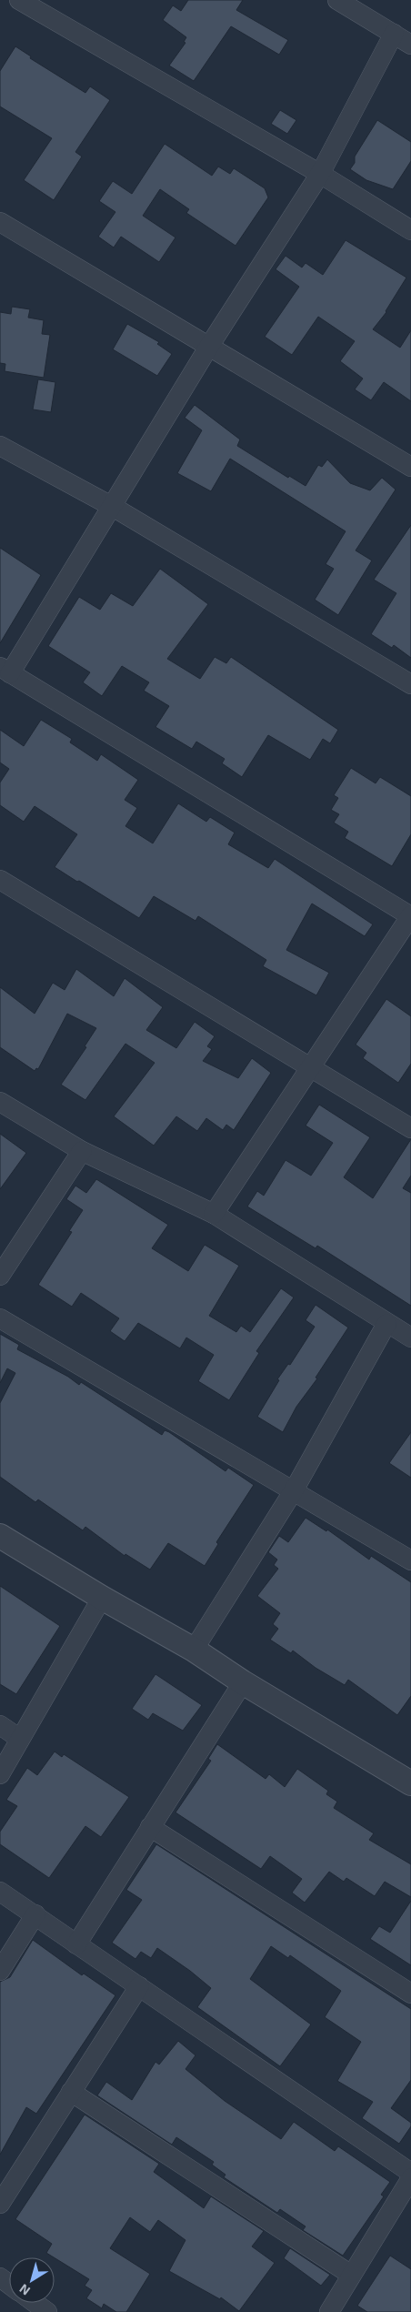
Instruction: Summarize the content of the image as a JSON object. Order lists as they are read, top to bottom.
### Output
{
  "north": "bottom left"
}
